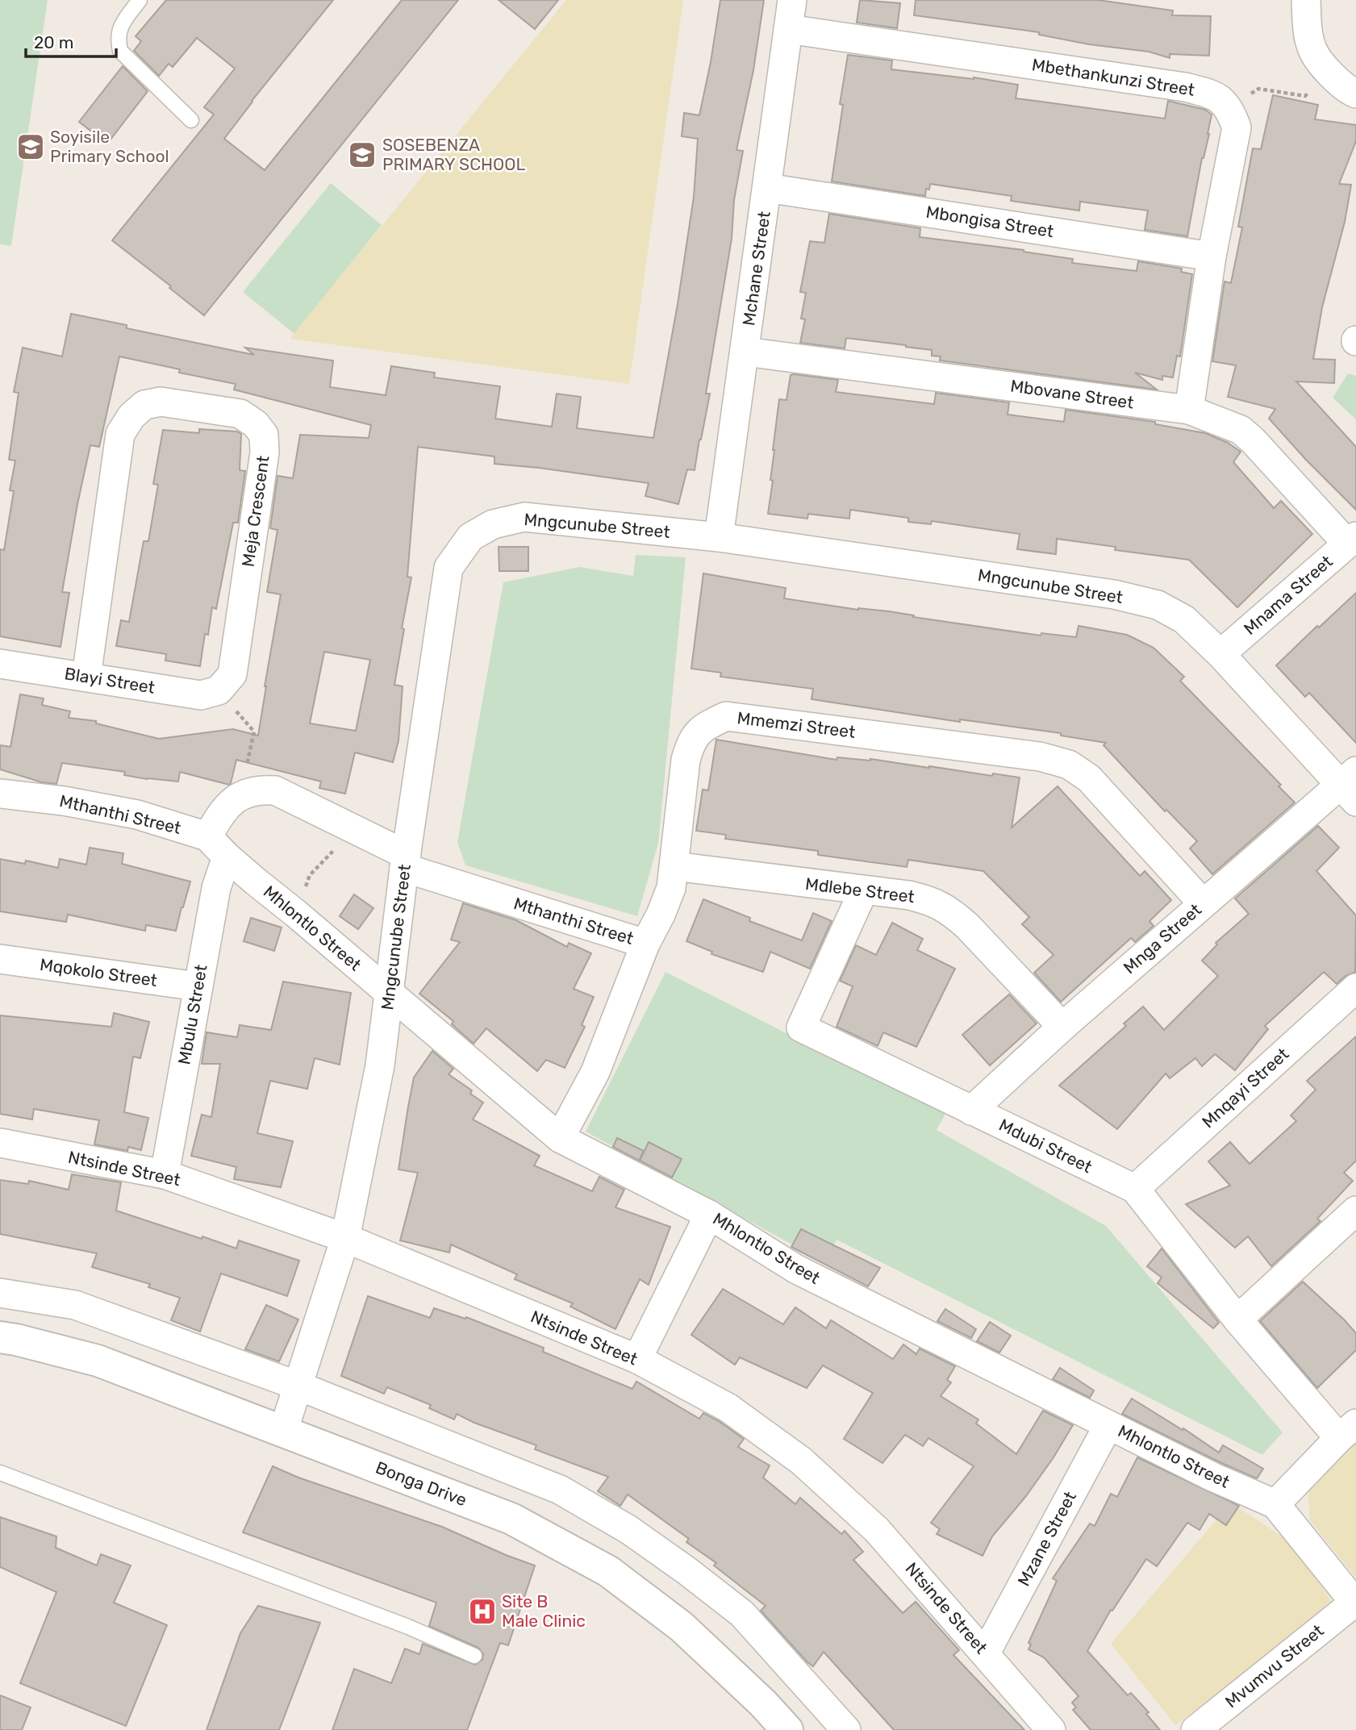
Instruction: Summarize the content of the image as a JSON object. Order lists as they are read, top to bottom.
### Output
{
  "streets": {
    "street": [
      "Mbethankunzi Street",
      "Mbongisa Street",
      "Mchane Street",
      "Mbovane Street",
      "Meja Crescent",
      "Mngcunube Street",
      "Mnama Street",
      "Blayi Street",
      "Mmemzi Street",
      "Mthanthi Street",
      "Mdlebe Street",
      "Mhlontlo Street",
      "Mnga Street",
      "Mqokolo Street",
      "Mbulu Street",
      "Mnqayi Street",
      "Mdubi Street",
      "Ntsinde Street",
      "Bonga Drive",
      "Mzane Street",
      "Mvumvu Street"
    ]
  },
  "crossings": [
    ["Mbethankunzi Street", "Mchane Street"],
    ["Mbongisa Street", "Mchane Street"],
    ["Mchane Street", "Mbovane Street"],
    ["Mchane Street", "Mngcunube Street"],
    ["Mbovane Street", "Mnama Street"],
    ["Meja Crescent", "Blayi Street"],
    ["Mngcunube Street", "Mnama Street"],
    ["Mngcunube Street", "Mthanthi Street"],
    ["Mngcunube Street", "Mhlontlo Street"],
    ["Mngcunube Street", "Mnga Street"],
    ["Mngcunube Street", "Ntsinde Street"],
    ["Mngcunube Street", "Bonga Drive"],
    ["Mmemzi Street", "Mthanthi Street"],
    ["Mmemzi Street", "Mdlebe Street"],
    ["Mmemzi Street", "Mhlontlo Street"],
    ["Mmemzi Street", "Mnga Street"],
    ["Mthanthi Street", "Mhlontlo Street"],
    ["Mthanthi Street", "Mbulu Street"],
    ["Mdlebe Street", "Mnga Street"],
    ["Mdlebe Street", "Mdubi Street"],
    ["Mhlontlo Street", "Mbulu Street"],
    ["Mhlontlo Street", "Mzane Street"],
    ["Mhlontlo Street", "Mvumvu Street"],
    ["Mnga Street", "Mdubi Street"],
    ["Mqokolo Street", "Mbulu Street"],
    ["Mbulu Street", "Ntsinde Street"],
    ["Mnqayi Street", "Mdubi Street"],
    ["Ntsinde Street", "Mzane Street"]
  ],
  "places": {
    "school or university": ["Soyisile Primary School", "SOSEBENZA PRIMARY SCHOOL"],
    "hospital": ["Site B Male Clinic"]
  },
  "scale_bar": "20 m"
}
